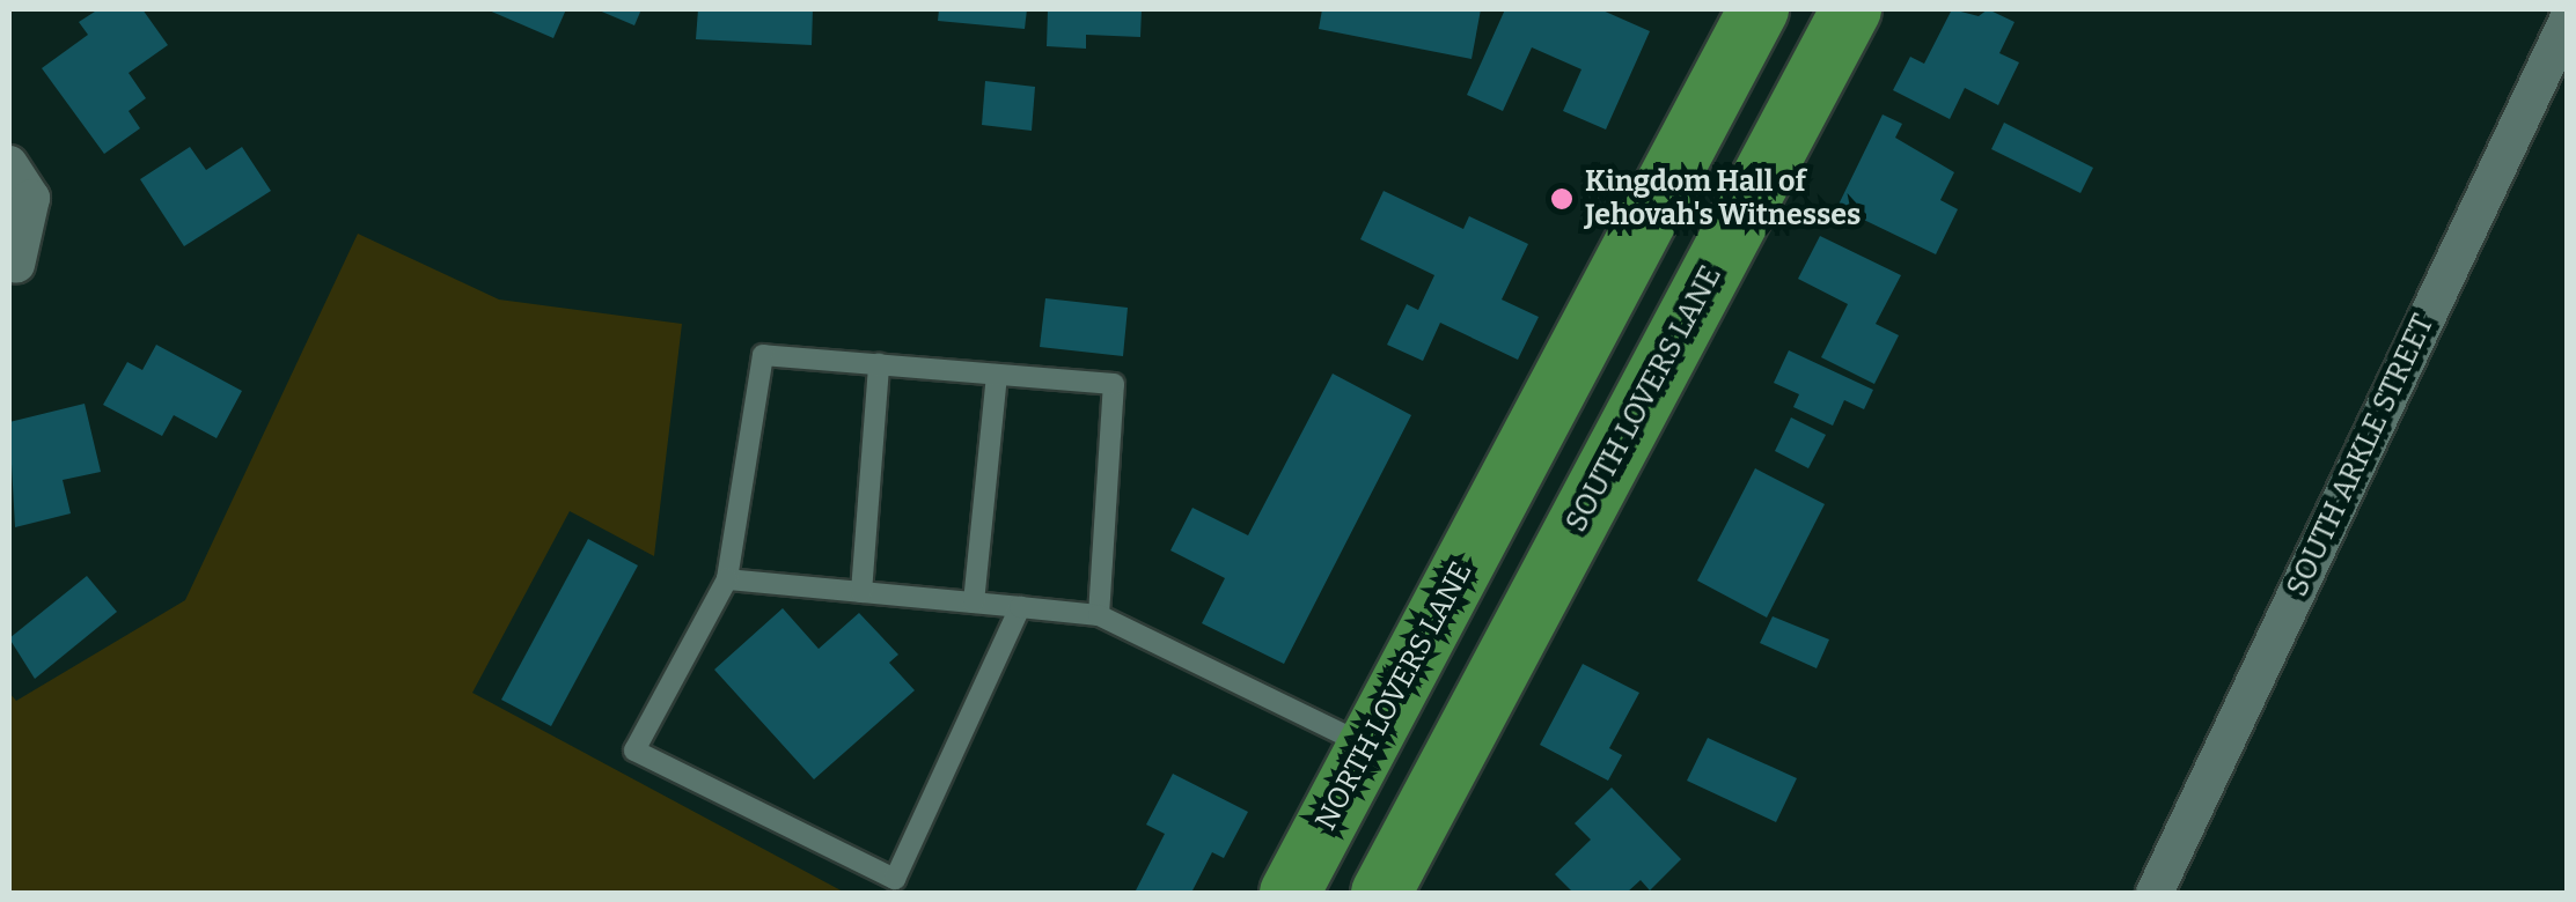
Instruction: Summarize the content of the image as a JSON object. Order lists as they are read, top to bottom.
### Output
{
  "streets": {
    "main road": ["SOUTH LOVERS LANE", "NORTH LOVERS LANE"],
    "street": ["SOUTH ARKLE STREET"]
  },
  "places": ["Kingdom Hall of Jehovah's Witnesses"]
}
